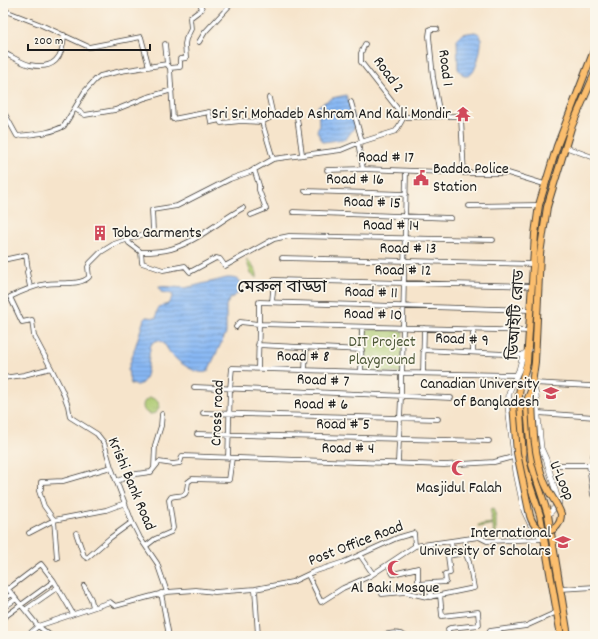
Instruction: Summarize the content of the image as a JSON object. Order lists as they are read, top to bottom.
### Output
{
  "streets": {
    "main road": ["ডিআইটি রোড", "U-Loop"],
    "street": [
      "Road 1",
      "Road 2",
      "Road # 17",
      "Road # 16",
      "Road # 15",
      "Road # 14",
      "Road # 13",
      "Road # 12",
      "Road # 11",
      "Road # 10",
      "Road # 9",
      "Road # 8",
      "Road # 7",
      "Road # 6",
      "Cross road",
      "Road # 5",
      "Road # 4",
      "Krishi Bank Road",
      "Post Office Road"
    ]
  },
  "crossings": [
    ["Road # 13", "ডিআইটি রোড"],
    ["Road # 12", "Road # 11"],
    ["Road # 12", "ডিআইটি রোড"],
    ["Road # 11", "Road # 10"],
    ["Road # 11", "ডিআইটি রোড"],
    ["Road # 10", "ডিআইটি রোড"],
    ["ডিআইটি রোড", "U-Loop"],
    ["ডিআইটি রোড", "Post Office Road"],
    ["Road # 8", "Cross road"],
    ["Road # 7", "Cross road"],
    ["Road # 6", "Cross road"],
    ["Cross road", "Road # 5"],
    ["Cross road", "Road # 4"],
    ["Cross road", "Krishi Bank Road"],
    ["Krishi Bank Road", "Post Office Road"]
  ],
  "districts": ["মেরুল বাড্ডা"],
  "parks": ["DIT Project Playground"],
  "places": {
    "temple": ["Sri Sri Mohadeb Ashram And Kali Mondir"],
    "public building": ["Badda Police Station"],
    "building": ["Toba Garments"],
    "school or university": ["Canadian University of Bangladesh", "International University of Scholars"],
    "mosque": ["Masjidul Falah", "Al Baki Mosque"]
  },
  "scale_bar": "200 m"
}
